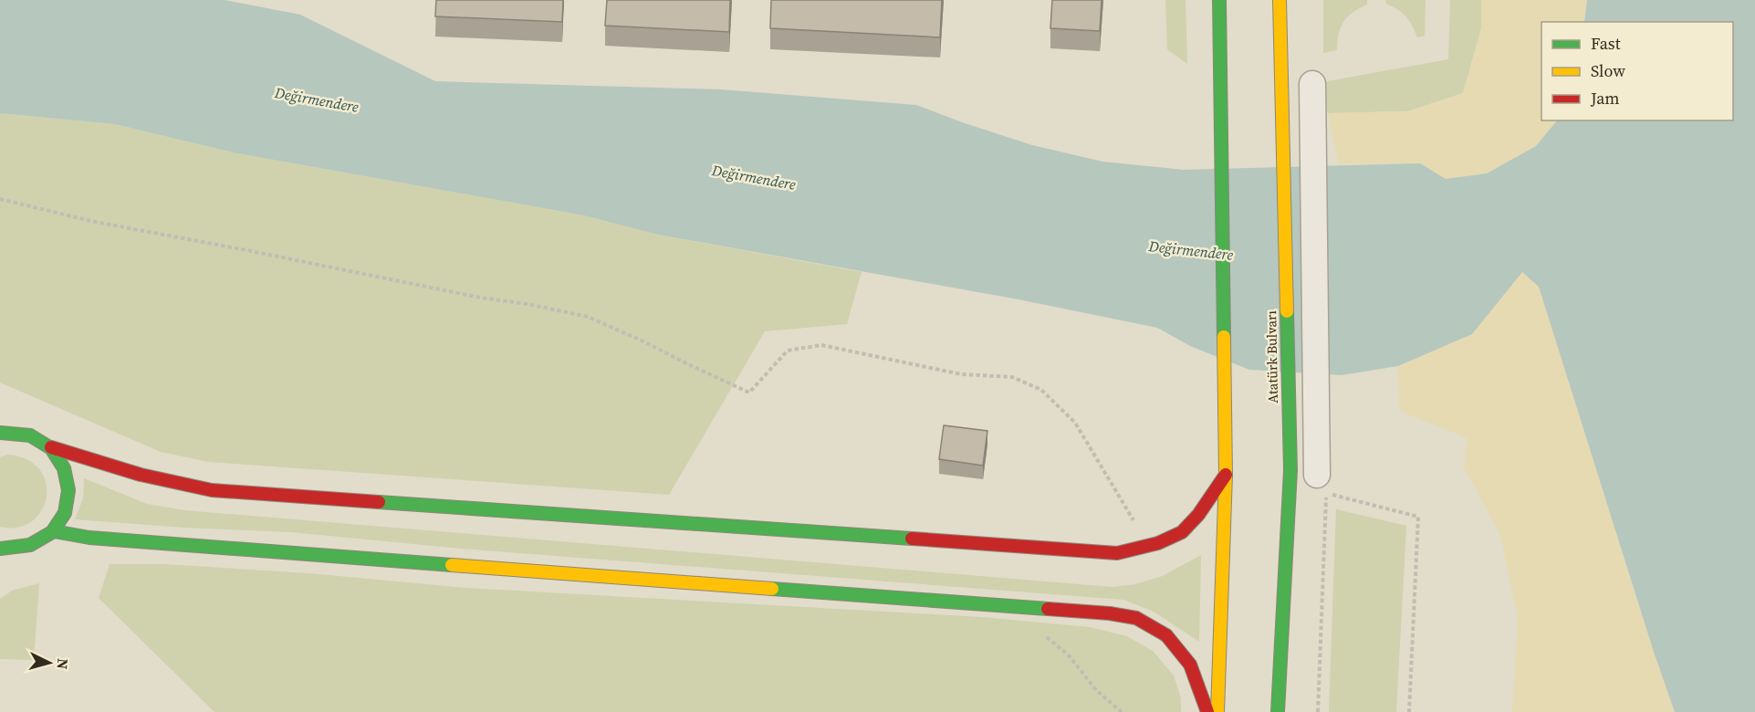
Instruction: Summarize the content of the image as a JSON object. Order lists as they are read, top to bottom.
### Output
{
  "streets": {
    "main road": ["Atatürk Bulvarı"]
  },
  "water": ["Değirmendere"],
  "legend": ["Fast", "Slow", "Jam"],
  "north": "right"
}
